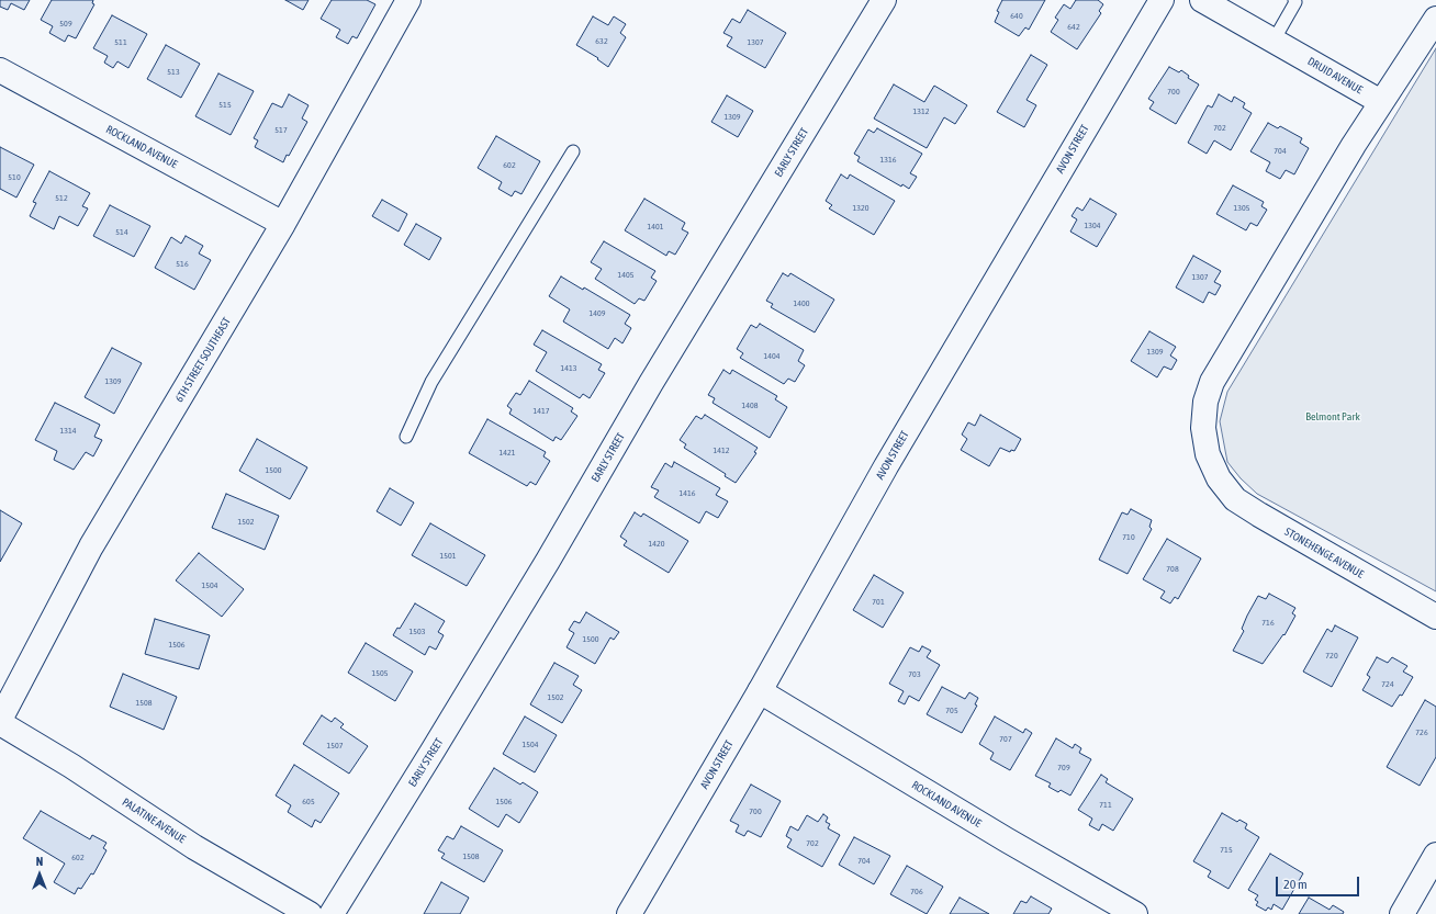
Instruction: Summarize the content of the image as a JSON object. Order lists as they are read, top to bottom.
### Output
{
  "streets": {
    "street": [
      "DRUID AVENUE",
      "ROCKLAND AVENUE",
      "AVON STREET",
      "EARLY STREET",
      "6TH STREET SOUTHEAST",
      "STONEHENGE AVENUE",
      "PALATINE AVENUE"
    ]
  },
  "crossings": [
    ["DRUID AVENUE", "STONEHENGE AVENUE"],
    ["ROCKLAND AVENUE", "AVON STREET"],
    ["ROCKLAND AVENUE", "6TH STREET SOUTHEAST"],
    ["6TH STREET SOUTHEAST", "PALATINE AVENUE"]
  ],
  "parks": ["Belmont Park"],
  "house_numbers": [
    "640",
    "509",
    "642",
    "632",
    "511",
    "1307",
    "513",
    "700",
    "515",
    "1312",
    "1309",
    "702",
    "517",
    "704",
    "1316",
    "602",
    "510",
    "512",
    "1320",
    "1305",
    "1304",
    "1401",
    "514",
    "516",
    "1405",
    "1307",
    "1400",
    "1409",
    "1309",
    "1404",
    "1413",
    "1309",
    "1408",
    "1417",
    "1314",
    "1412",
    "1421",
    "1500",
    "1416",
    "1502",
    "710",
    "1420",
    "1501",
    "708",
    "1504",
    "701",
    "716",
    "1503",
    "1500",
    "1506",
    "720",
    "1505",
    "703",
    "724",
    "1502",
    "1508",
    "705",
    "726",
    "707",
    "1504",
    "1507",
    "709",
    "605",
    "1506",
    "711",
    "700",
    "702",
    "715",
    "1508",
    "602",
    "704",
    "706"
  ],
  "scale_bar": "20 m",
  "north": "top"
}
